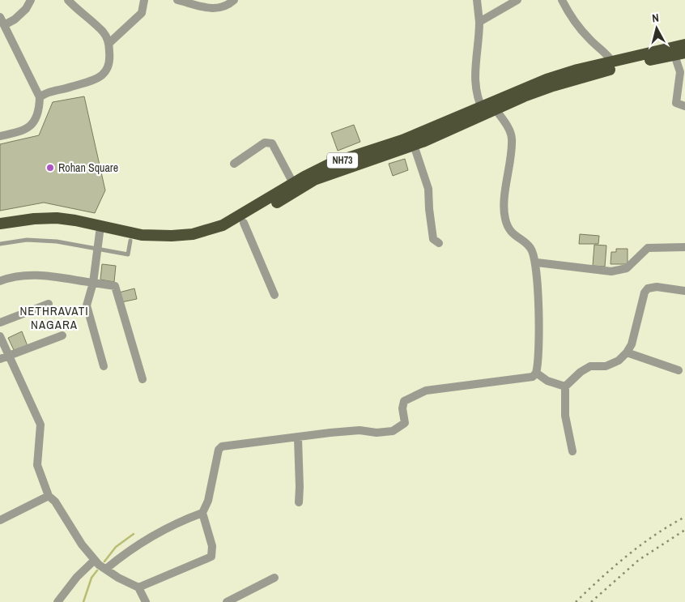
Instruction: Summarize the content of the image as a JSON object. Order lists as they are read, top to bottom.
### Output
{
  "streets": {
    "highway": ["NH73"]
  },
  "districts": ["NETHRAVATI NAGARA"],
  "places": ["Rohan Square"],
  "north": "top"
}
